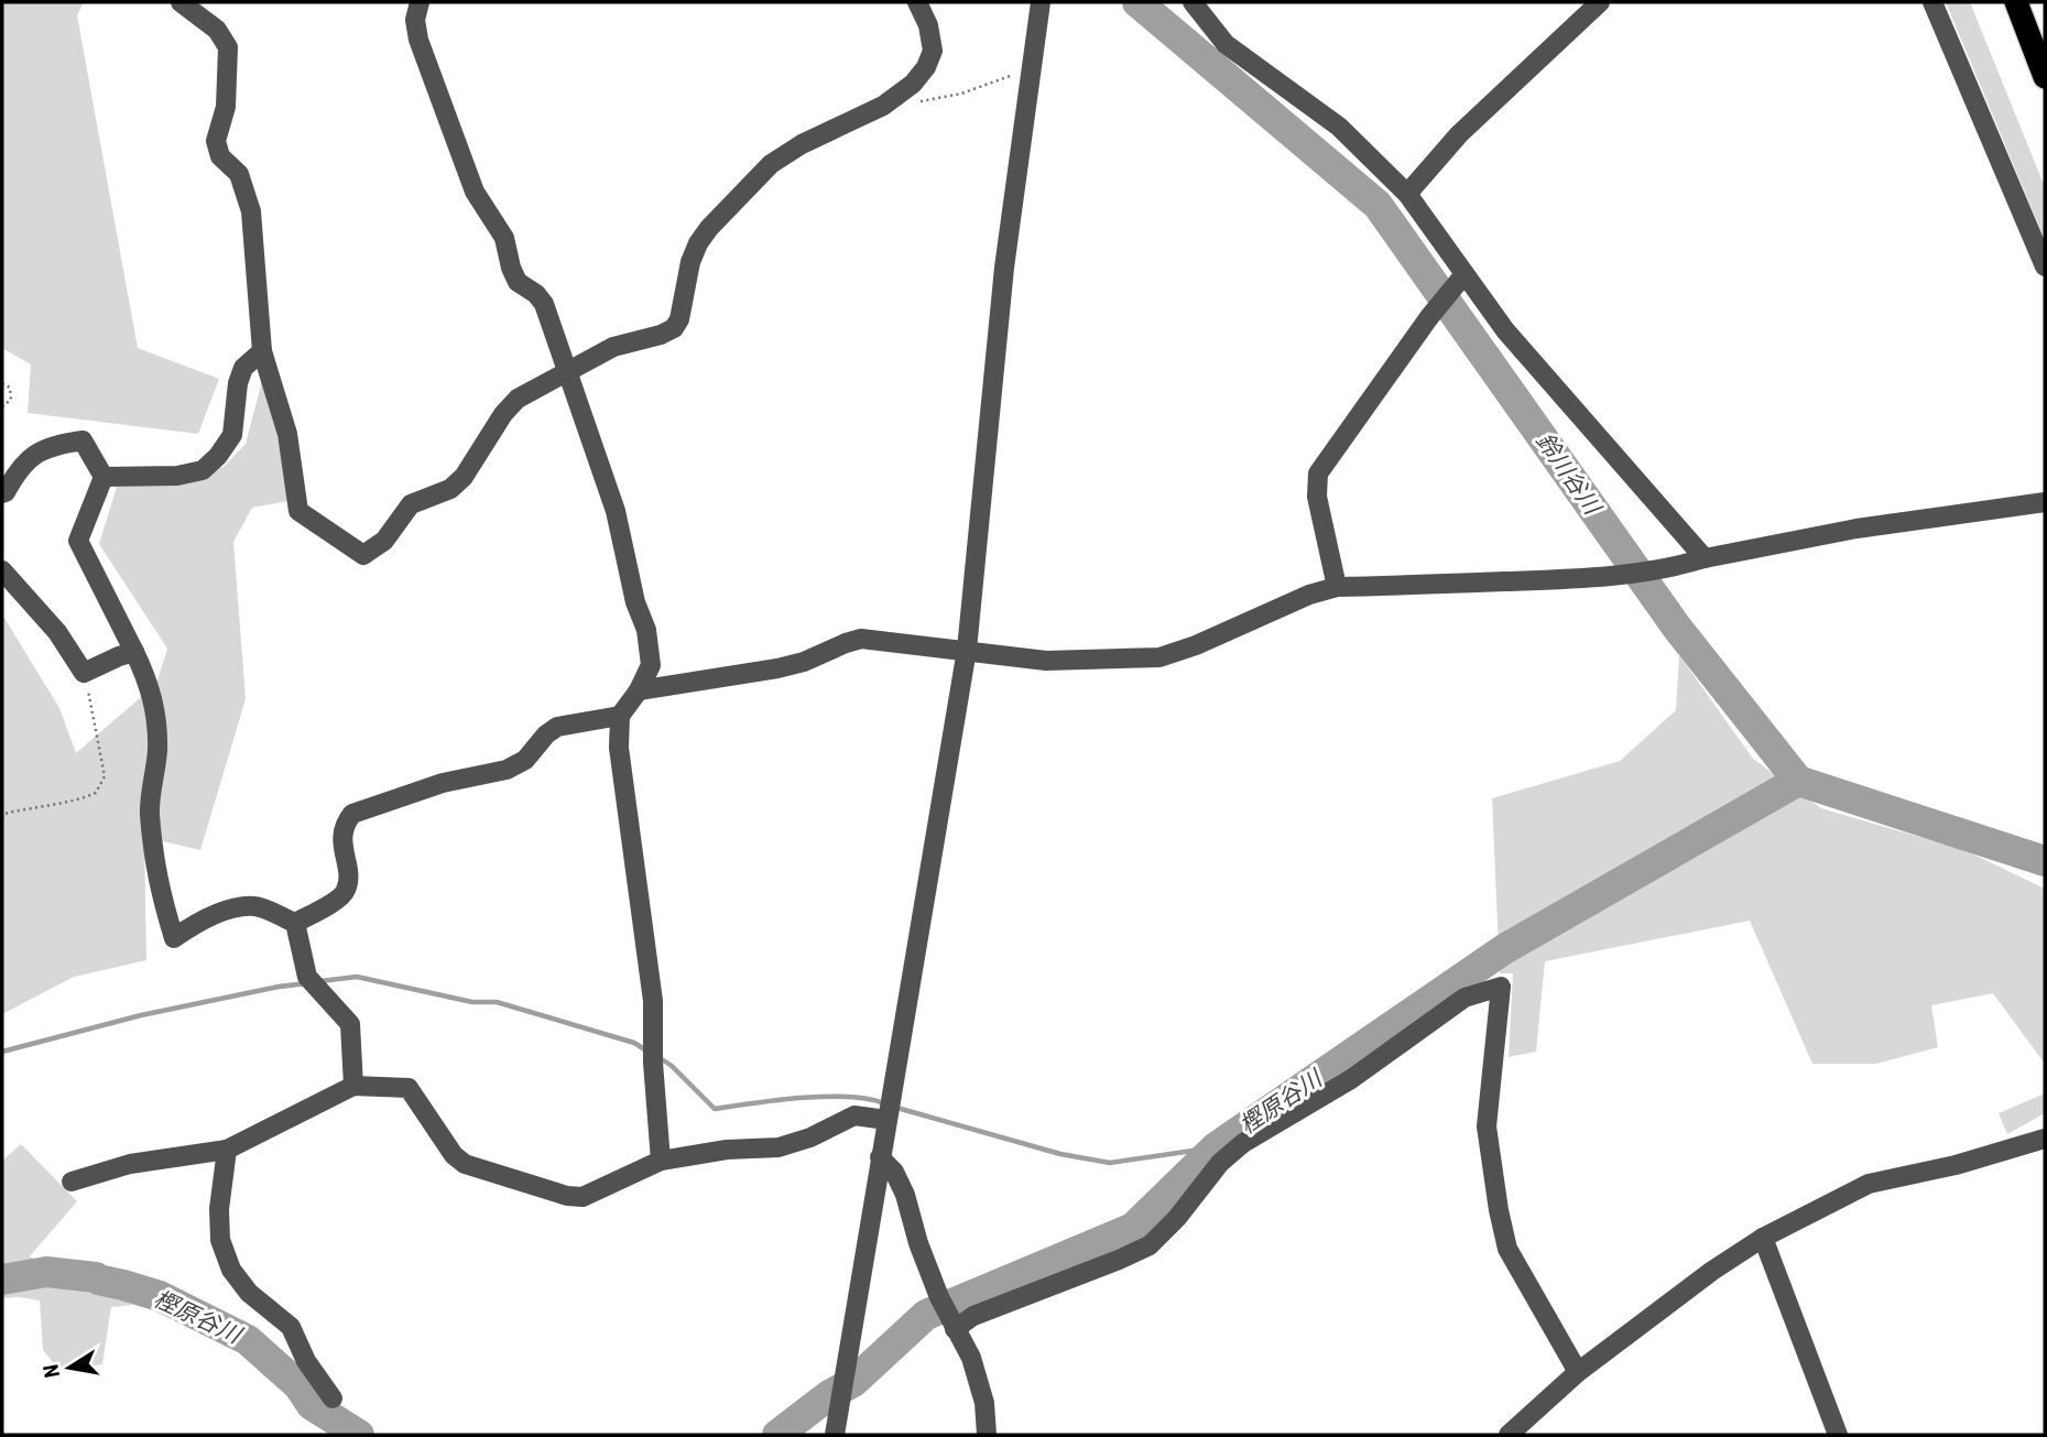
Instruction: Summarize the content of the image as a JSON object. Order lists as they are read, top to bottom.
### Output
{
  "water": ["鈴川谷川", "樫原谷川"],
  "north": "left"
}
